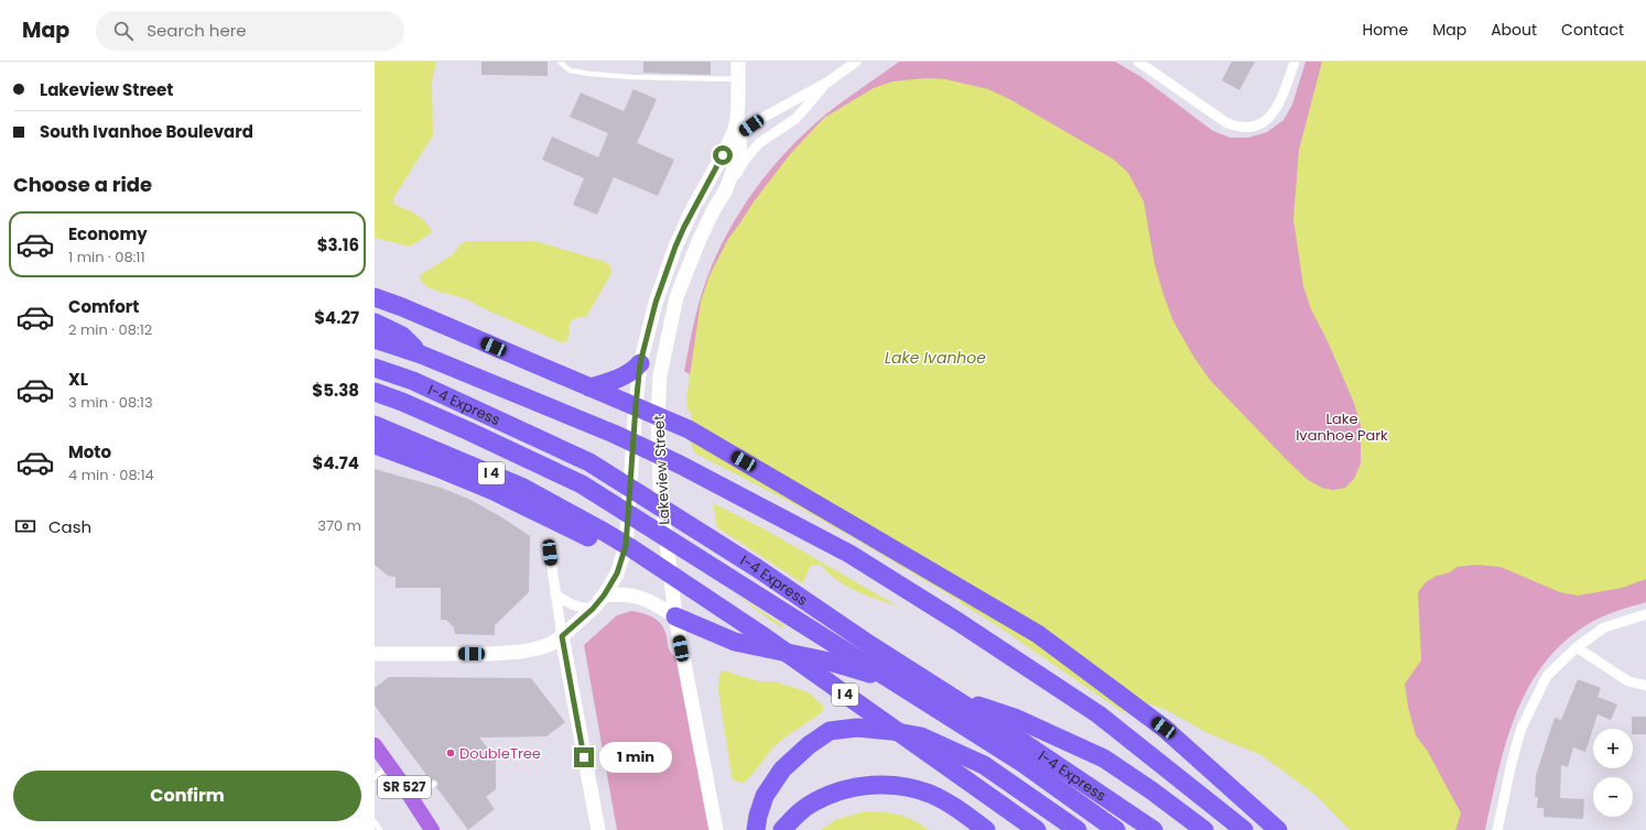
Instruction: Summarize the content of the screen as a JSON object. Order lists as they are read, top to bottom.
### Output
{
  "streets": {
    "highway": ["I-4 Express", "I 4"],
    "main road": ["SR 527"],
    "street": ["Lakeview Street"]
  },
  "water": ["Lake Ivanhoe"],
  "parks": ["Lake Ivanhoe Park"],
  "places": ["DoubleTree"],
  "page": {
    "header": "Map",
    "search": "Search here",
    "nav": [
      "Home",
      "Map",
      "About",
      "Contact"
    ],
    "banner": ["Lakeview Street", "South Ivanhoe Boulevard"],
    "heading": "Choose a ride",
    "list": [
      {
        "name": "Economy",
        "note": "1 min · 08:11",
        "value": "$3.16"
      },
      {
        "name": "Comfort",
        "note": "2 min · 08:12",
        "value": "$4.27"
      },
      {
        "name": "XL",
        "note": "3 min · 08:13",
        "value": "$5.38"
      },
      {
        "name": "Moto",
        "note": "4 min · 08:14",
        "value": "$4.74"
      }
    ],
    "pay": ["Cash", "370 m"],
    "map_buttons": ["+", "−"],
    "bubble": "1 min",
    "buttons": "Confirm"
  }
}
